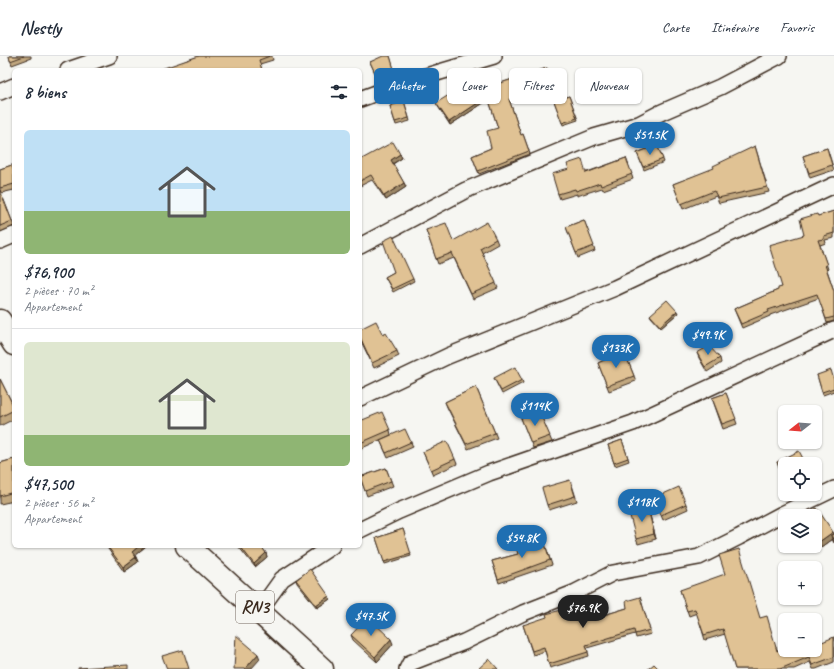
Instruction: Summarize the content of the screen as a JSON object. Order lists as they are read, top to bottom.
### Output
{
  "streets": {
    "highway": ["RN3"]
  },
  "north": "left",
  "page": {
    "header": "Nestly",
    "nav": ["Carte", "Itinéraire", "Favoris"],
    "chip": [
      "Acheter",
      "Louer",
      "Filtres",
      "Nouveau"
    ],
    "heading": "8 biens",
    "list": [
      {
        "name": "$76,900",
        "note": "2 pièces · 70 m² · Appartement"
      },
      {
        "name": "$47,500",
        "note": "2 pièces · 56 m² · Appartement"
      }
    ],
    "price": [
      "$51.5K",
      "$49.9K",
      "$133K",
      "$114K",
      "$118K",
      "$54.8K",
      "$76.9K",
      "$47.5K"
    ],
    "map_buttons": ["+", "−"]
  }
}
